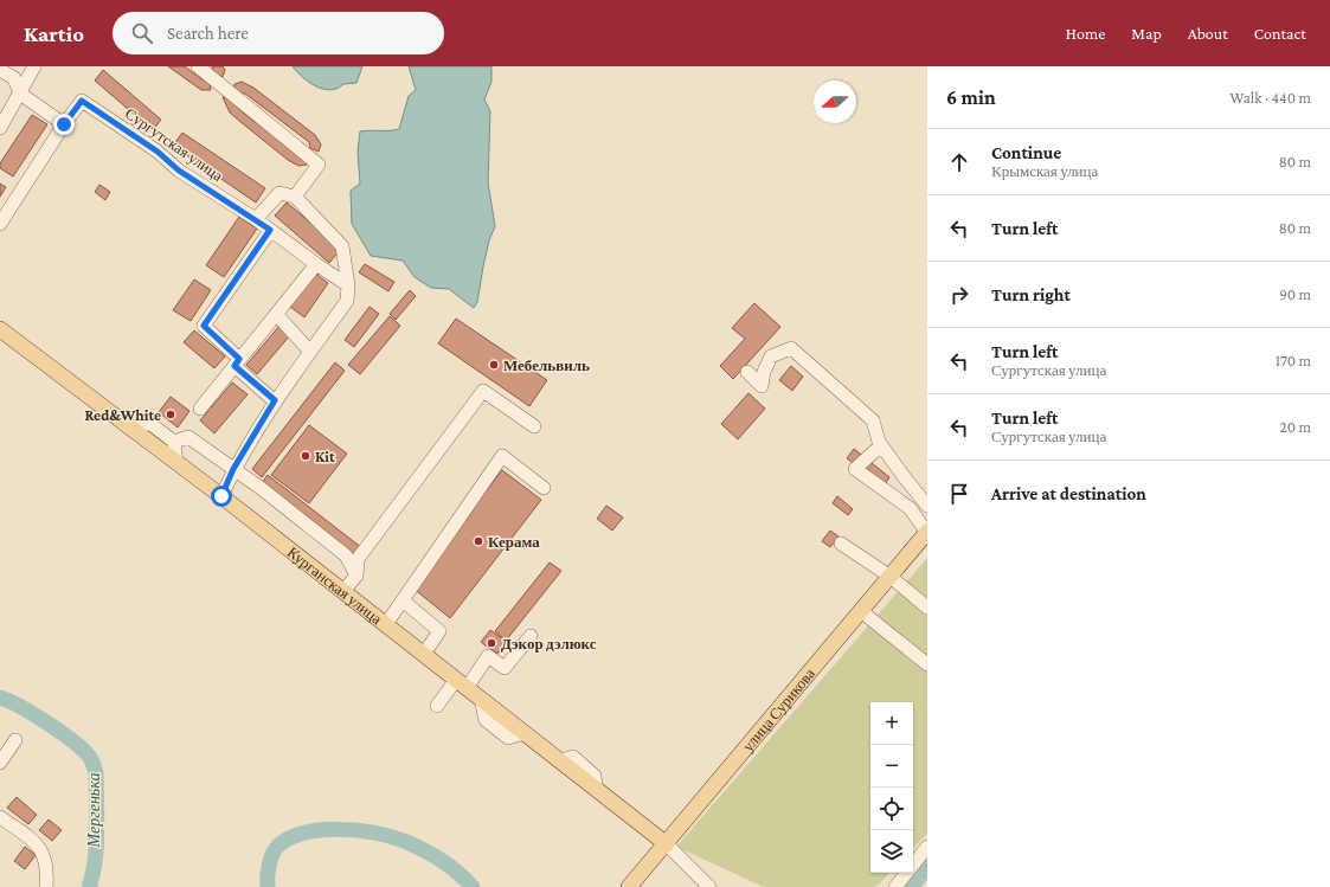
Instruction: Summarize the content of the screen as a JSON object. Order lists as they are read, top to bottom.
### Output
{
  "streets": {
    "main road": ["Курганская улица", "улица Сурикова"],
    "street": ["Сургутская улица"]
  },
  "crossings": [
    ["Курганская улица", "улица Сурикова"]
  ],
  "water": ["Мергенька"],
  "places": [
    "Мебельвиль",
    "Red&White",
    "Kit",
    "Керама",
    "Дэкор дэлюкс"
  ],
  "north": "left",
  "page": {
    "header": "Kartio",
    "search": "Search here",
    "nav": [
      "Home",
      "Map",
      "About",
      "Contact"
    ],
    "heading": ["6 min", "Walk · 440 m"],
    "list": [
      ["Continue", "Крымская улица", "80 m"],
      ["Turn left", "80 m"],
      ["Turn right", "90 m"],
      ["Turn left", "Сургутская улица", "170 m"],
      ["Turn left", "Сургутская улица", "20 m"],
      "Arrive at destination"
    ],
    "map_buttons": ["+", "−"]
  }
}
